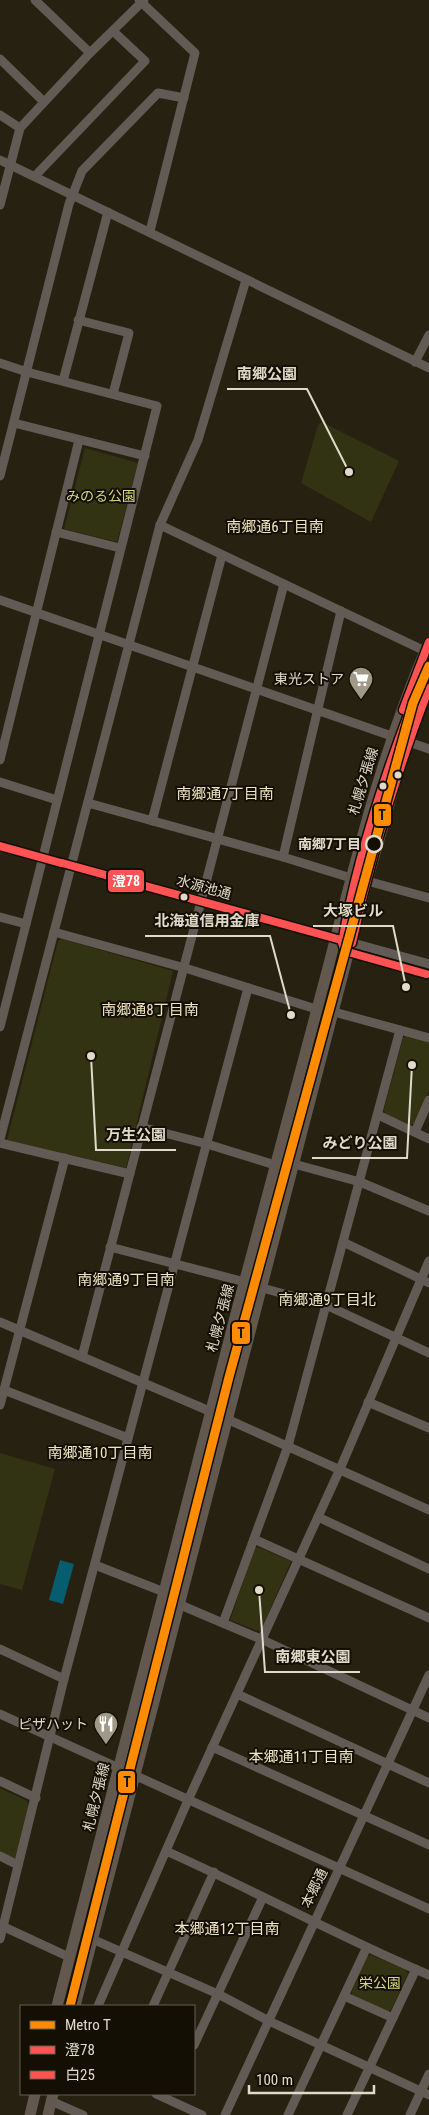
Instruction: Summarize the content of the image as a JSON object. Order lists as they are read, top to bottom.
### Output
{
  "streets": {
    "main road": ["札幌夕張線"],
    "street": ["水源池通", "本郷通"]
  },
  "crossings": [
    ["札幌夕張線", "水源池通"]
  ],
  "districts": [
    "南郷通6丁目南",
    "南郷通7丁目南",
    "南郷通8丁目南",
    "南郷通9丁目南",
    "南郷通9丁目北",
    "南郷通10丁目南",
    "本郷通11丁目南",
    "本郷通12丁目南"
  ],
  "parks": ["みのる公園", "栄公園"],
  "places": {
    "other": [
      "南郷公園",
      "南郷7丁目",
      "大塚ビル",
      "北海道信用金庫",
      "万生公園",
      "みどり公園",
      "南郷東公園"
    ],
    "supermarket": ["東光ストア"],
    "restaurant": ["ピザハット"]
  },
  "lines": ["transit line 澄78", "metro line T", "transit line 白25"],
  "legend": ["Metro T", "澄78", "白25"],
  "scale_bar": "100 m"
}
